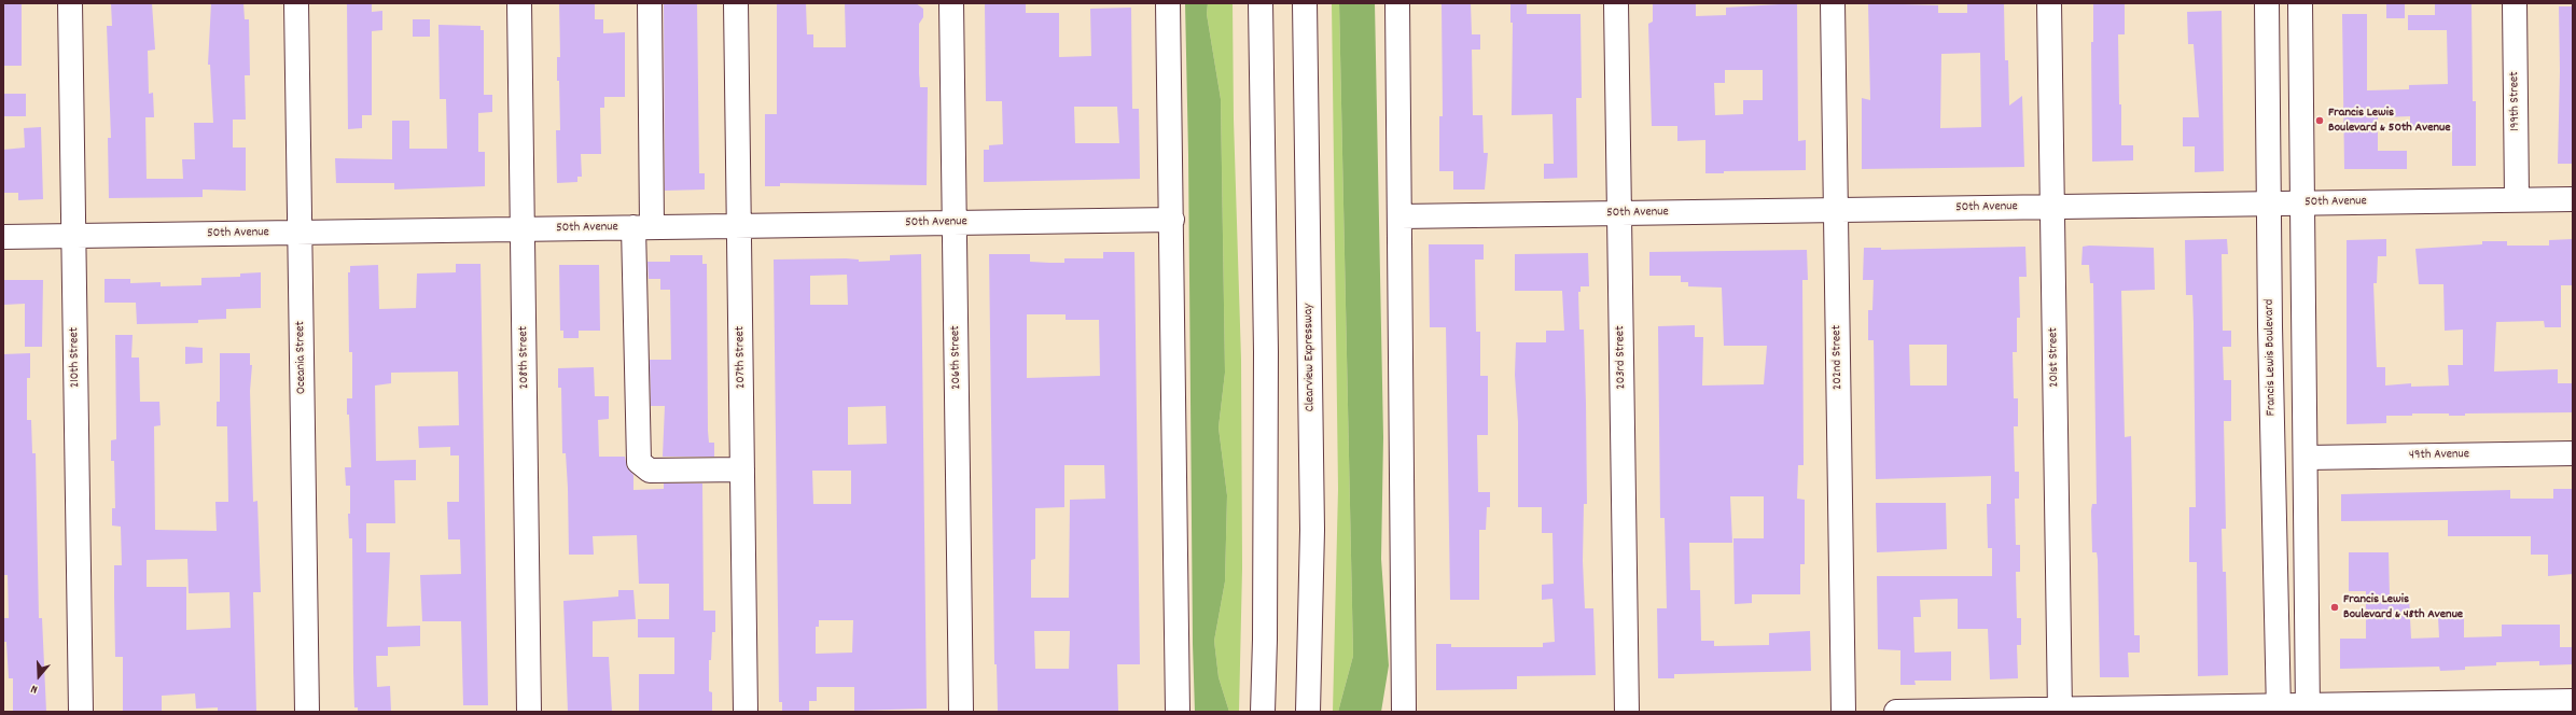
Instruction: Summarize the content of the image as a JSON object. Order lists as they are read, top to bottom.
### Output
{
  "streets": {
    "main road": [
      "199th Street",
      "50th Avenue",
      "210th Street",
      "Oceania Street",
      "208th Street",
      "207th Street",
      "206th Street",
      "Clearview Expressway",
      "203rd Street",
      "202nd Street",
      "201st Street",
      "Francis Lewis Boulevard",
      "49th Avenue"
    ]
  },
  "crossings": [
    ["199th Street", "50th Avenue"],
    ["50th Avenue", "210th Street"],
    ["50th Avenue", "Oceania Street"],
    ["50th Avenue", "208th Street"],
    ["50th Avenue", "207th Street"],
    ["50th Avenue", "206th Street"],
    ["50th Avenue", "203rd Street"],
    ["50th Avenue", "202nd Street"],
    ["50th Avenue", "201st Street"],
    ["50th Avenue", "Francis Lewis Boulevard"]
  ],
  "places": ["Francis Lewis Boulevard & 50th Avenue", "Francis Lewis Boulevard & 48th Avenue"],
  "north": "bottom"
}
